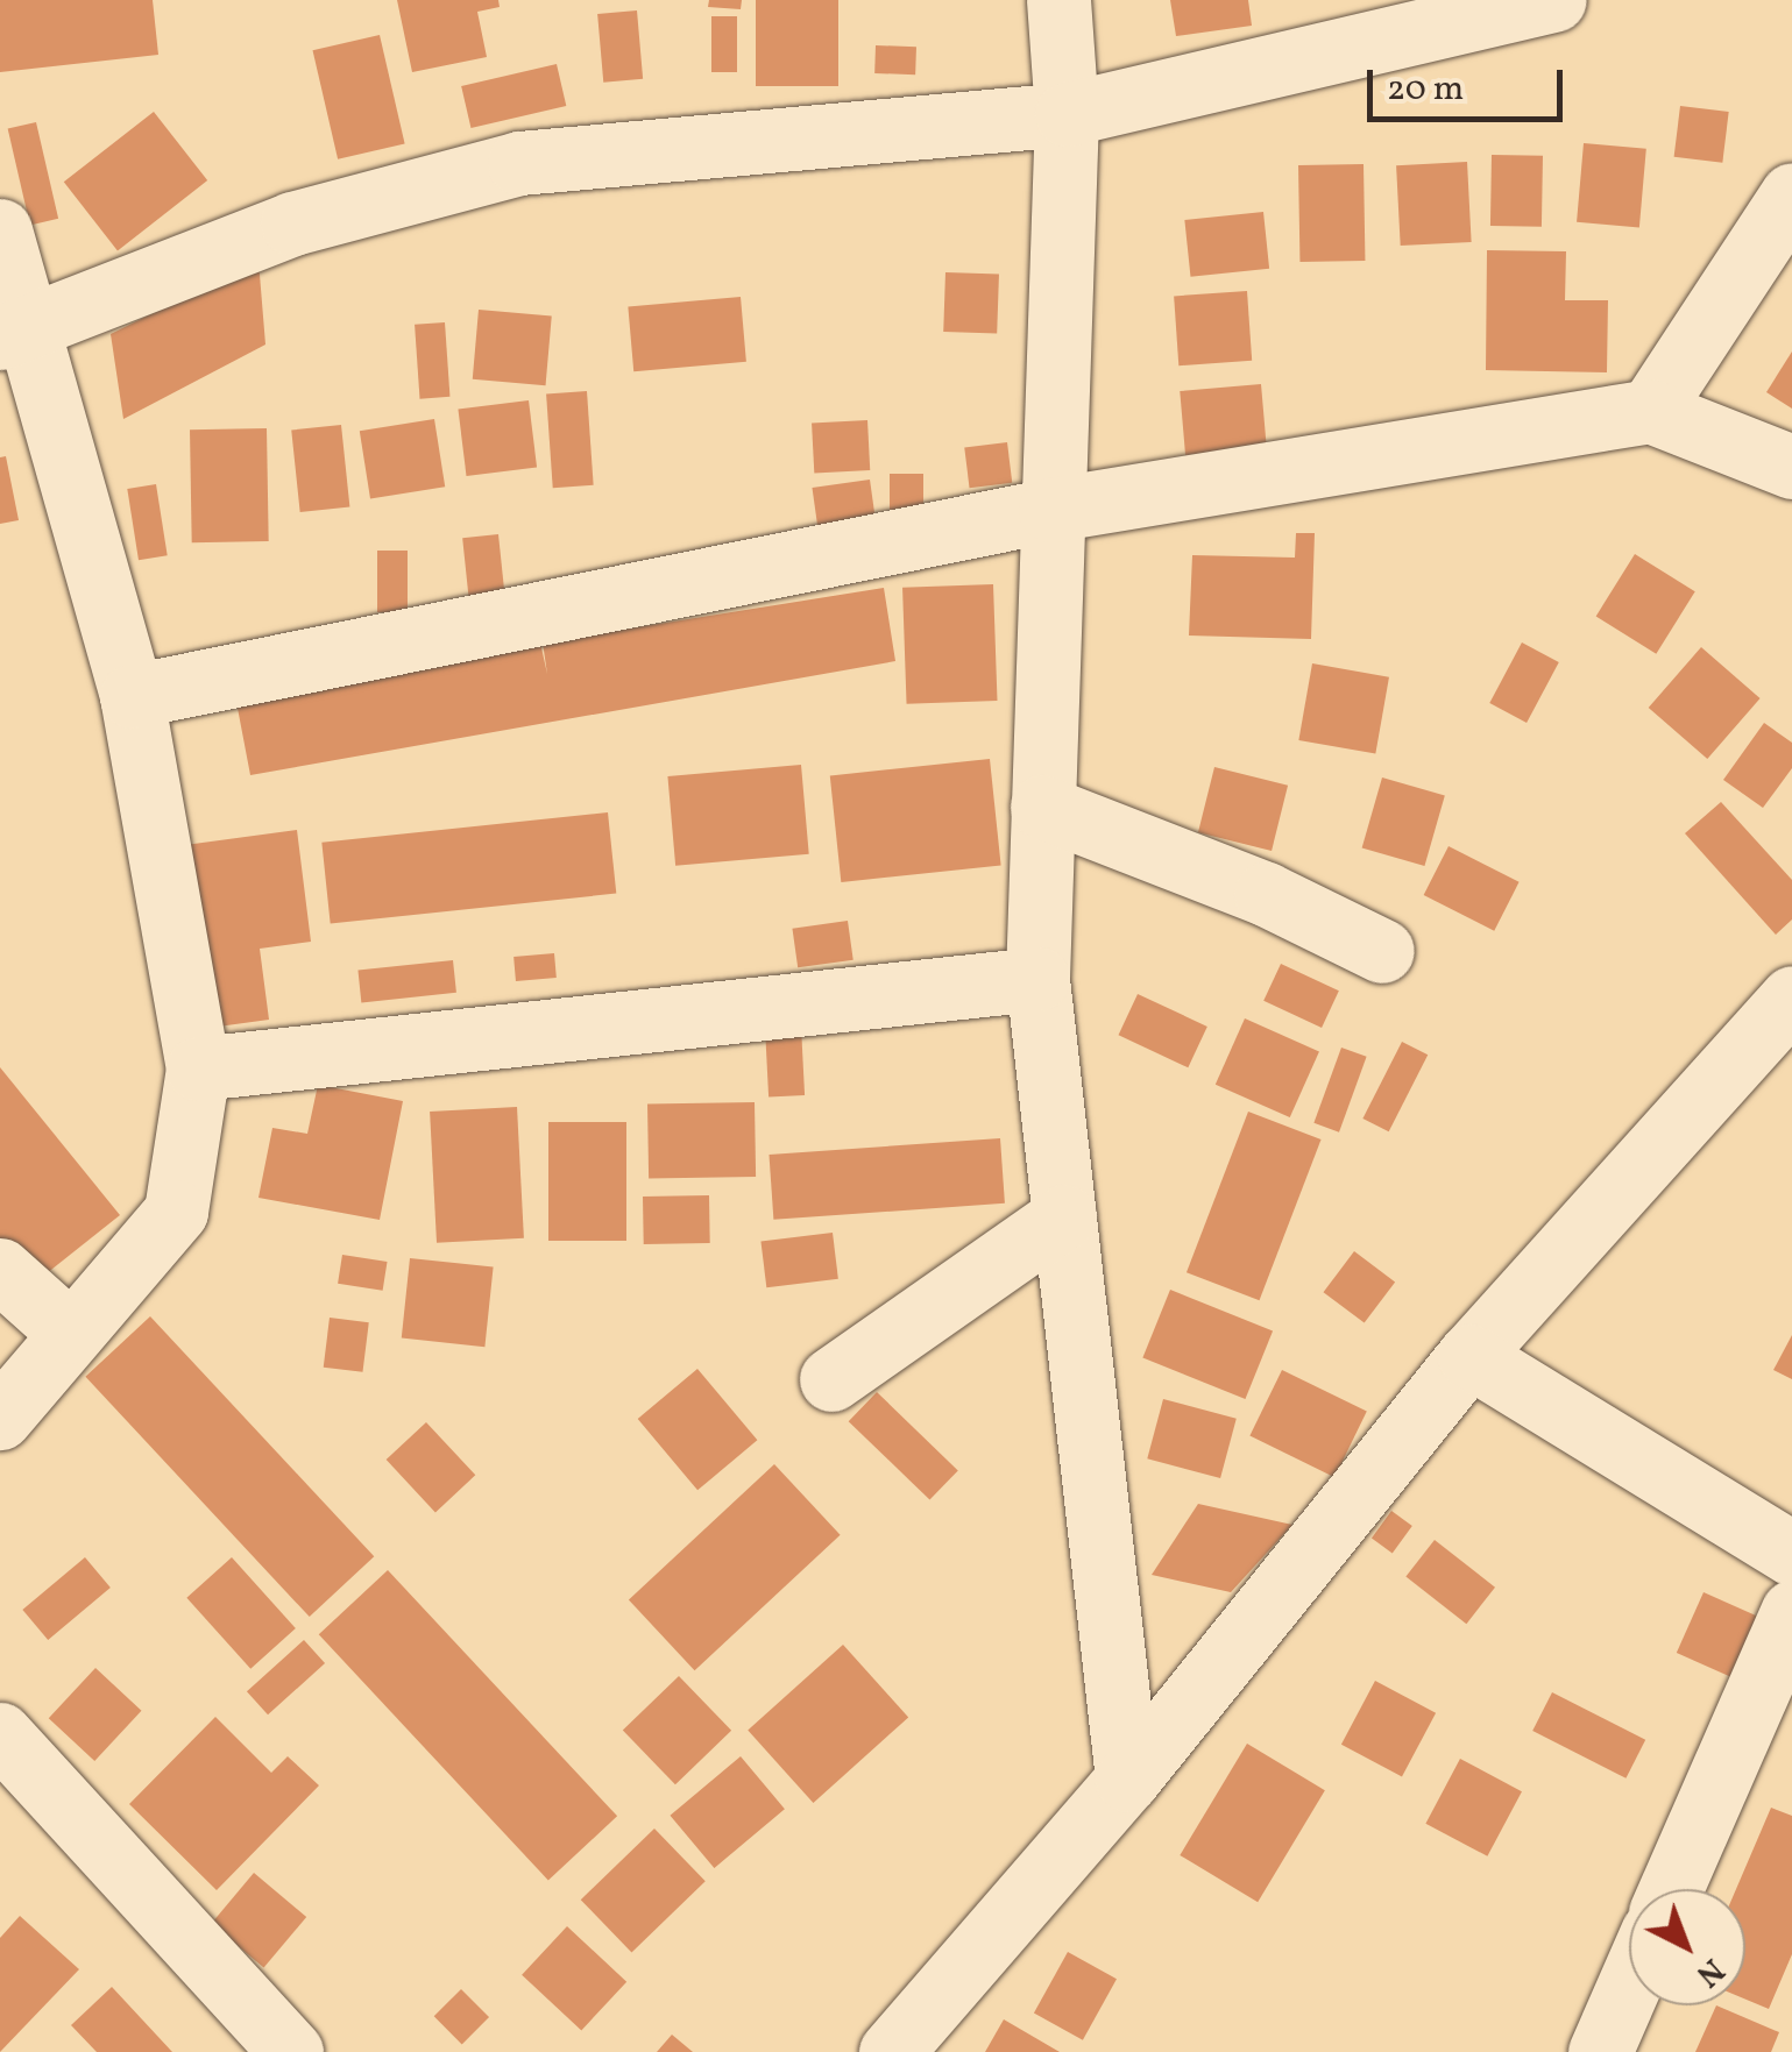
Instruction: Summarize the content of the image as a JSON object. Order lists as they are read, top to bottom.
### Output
{
  "scale_bar": "20 m",
  "north": "bottom right"
}
